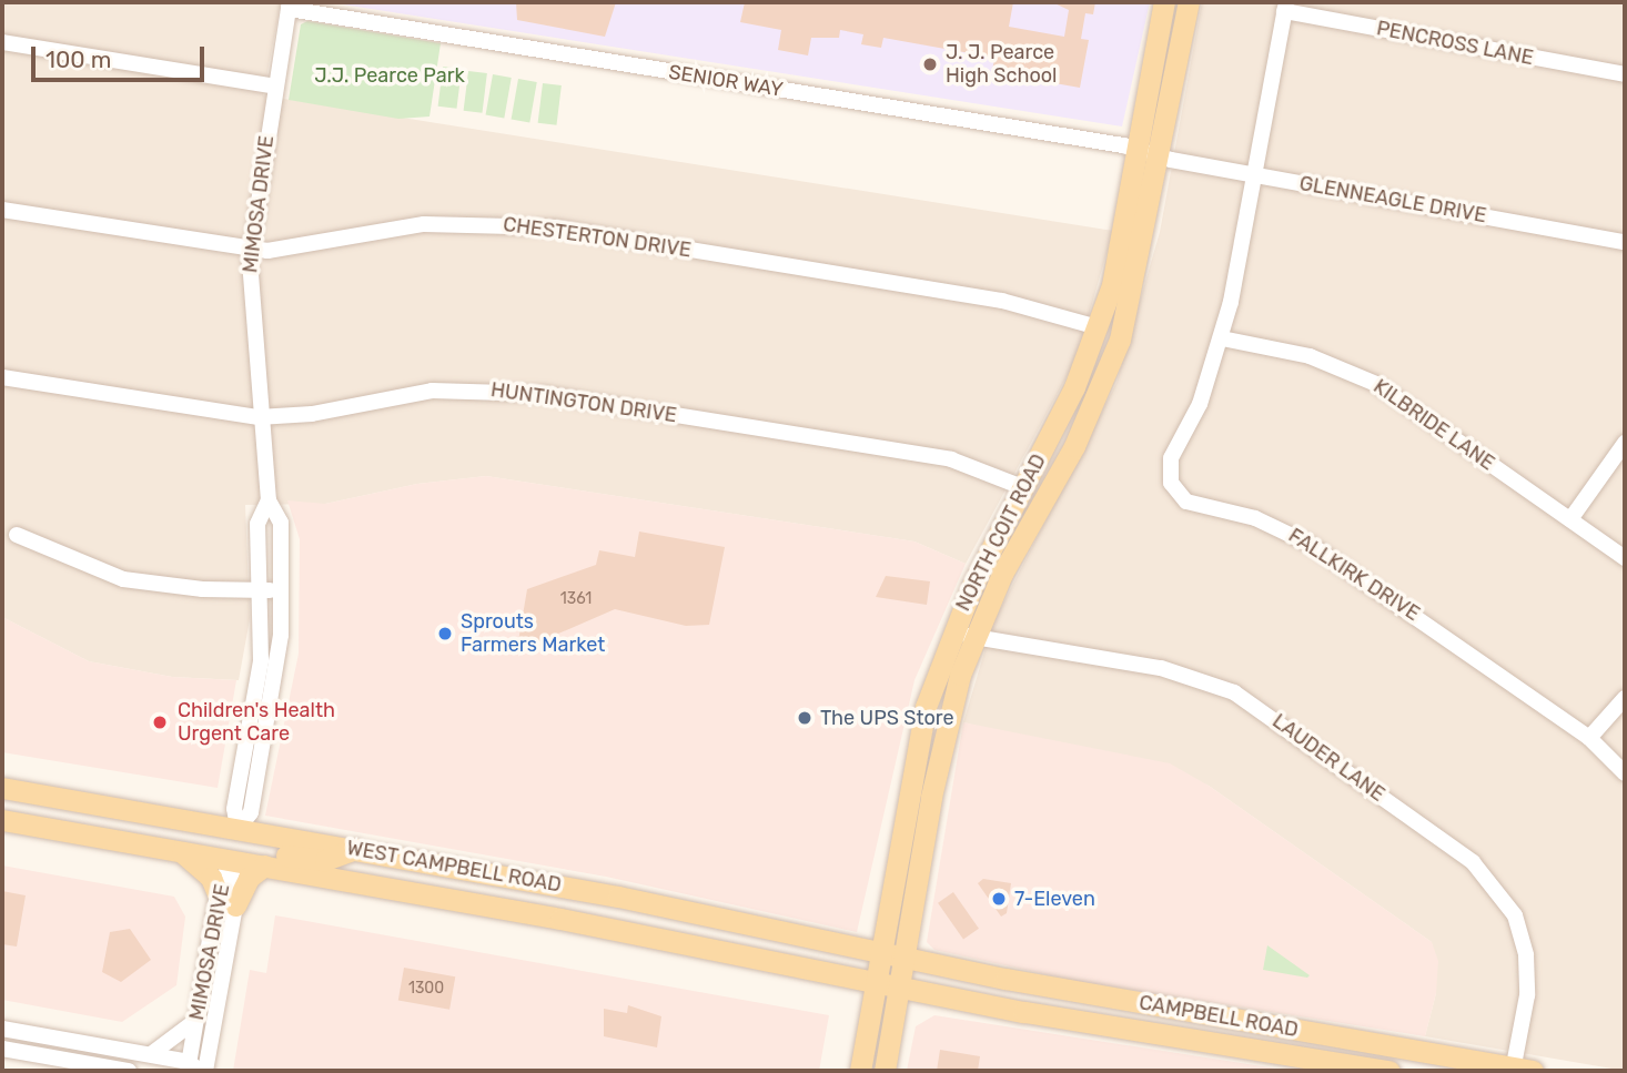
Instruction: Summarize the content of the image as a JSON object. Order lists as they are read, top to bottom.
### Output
{
  "streets": {
    "main road": ["NORTH COIT ROAD", "WEST CAMPBELL ROAD", "CAMPBELL ROAD"],
    "street": [
      "PENCROSS LANE",
      "SENIOR WAY",
      "GLENNEAGLE DRIVE",
      "MIMOSA DRIVE",
      "CHESTERTON DRIVE",
      "HUNTINGTON DRIVE",
      "KILBRIDE LANE",
      "FALLKIRK DRIVE",
      "LAUDER LANE"
    ]
  },
  "crossings": [
    ["PENCROSS LANE", "FALLKIRK DRIVE"],
    ["SENIOR WAY", "GLENNEAGLE DRIVE"],
    ["SENIOR WAY", "MIMOSA DRIVE"],
    ["SENIOR WAY", "NORTH COIT ROAD"],
    ["GLENNEAGLE DRIVE", "NORTH COIT ROAD"],
    ["GLENNEAGLE DRIVE", "FALLKIRK DRIVE"],
    ["MIMOSA DRIVE", "CHESTERTON DRIVE"],
    ["MIMOSA DRIVE", "HUNTINGTON DRIVE"],
    ["MIMOSA DRIVE", "WEST CAMPBELL ROAD"],
    ["CHESTERTON DRIVE", "NORTH COIT ROAD"],
    ["HUNTINGTON DRIVE", "NORTH COIT ROAD"],
    ["KILBRIDE LANE", "FALLKIRK DRIVE"],
    ["NORTH COIT ROAD", "LAUDER LANE"],
    ["NORTH COIT ROAD", "WEST CAMPBELL ROAD"],
    ["NORTH COIT ROAD", "CAMPBELL ROAD"],
    ["LAUDER LANE", "CAMPBELL ROAD"],
    ["WEST CAMPBELL ROAD", "CAMPBELL ROAD"]
  ],
  "parks": ["J.J. Pearce Park"],
  "places": [
    "J. J. Pearce High School",
    "Sprouts Farmers Market",
    "The UPS Store",
    "Children's Health Urgent Care",
    "7-Eleven"
  ],
  "house_numbers": ["1361", "1300"],
  "scale_bar": "100 m"
}
